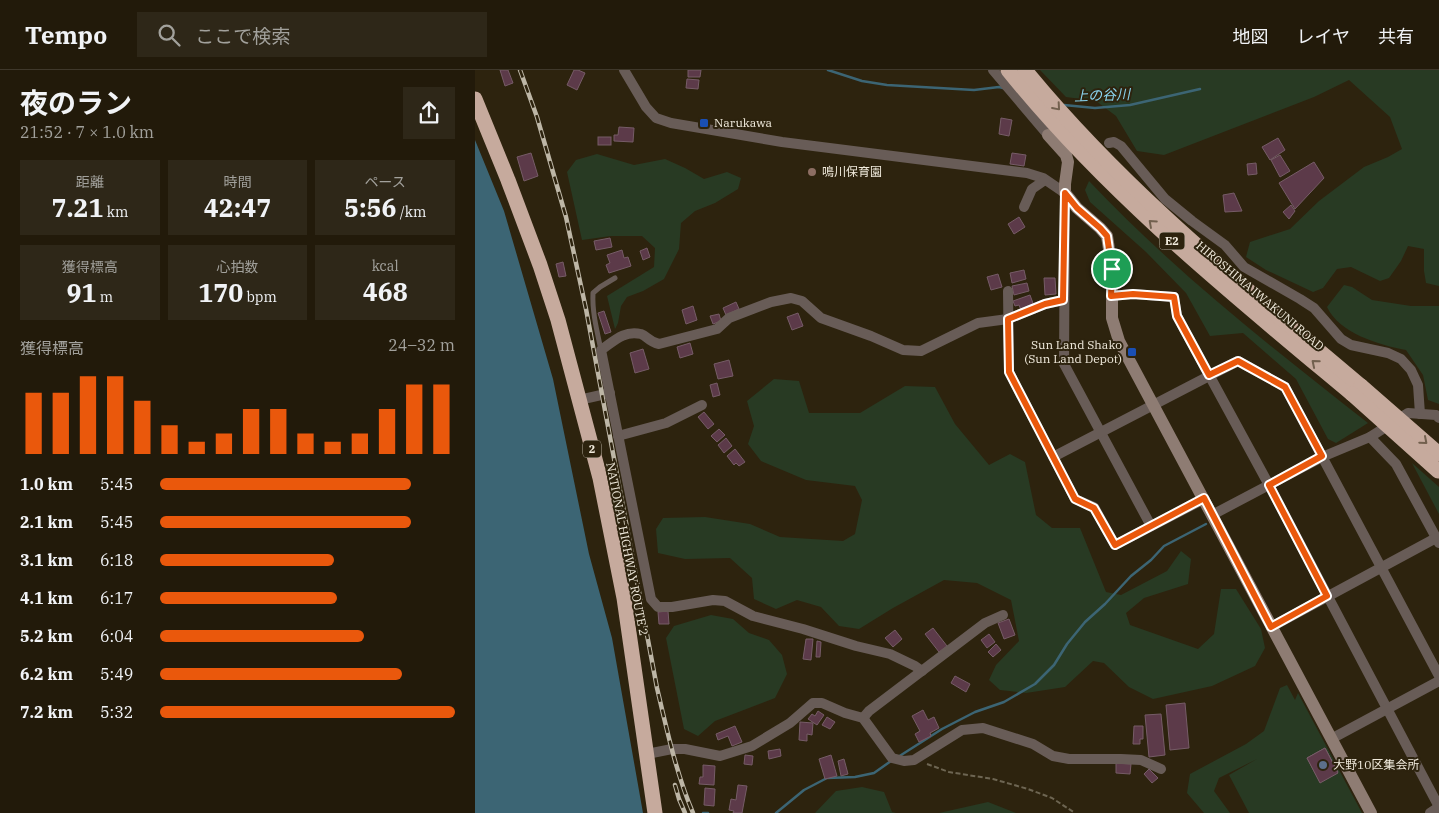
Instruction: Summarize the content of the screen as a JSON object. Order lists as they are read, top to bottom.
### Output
{
  "streets": {
    "highway": [
      "E2",
      "HIROSHIMA IWAKUNI ROAD",
      "2",
      "NATIONAL HIGHWAY ROUTE 2"
    ]
  },
  "water": ["上の谷川"],
  "places": {
    "transit": ["Narukawa", "Sun Land Shako (Sun Land Depot)"],
    "other": ["鳴川保育園", "大野10区集会所"]
  },
  "page": {
    "header": "Tempo",
    "search": "ここで検索",
    "nav": ["地図", "レイヤ", "共有"],
    "heading": ["夜のラン", "21:52 · 7 × 1.0 km"],
    "stats": [
      ["距離", "7.21 km"],
      ["時間", "42:47"],
      ["ペース", "5:56 /km"],
      ["獲得標高", "91 m"],
      ["心拍数", "170 bpm"],
      ["kcal", "468"]
    ],
    "chart": ["獲得標高", "24–32 m"],
    "list": [
      {
        "name": "1.0 km",
        "note": "5:45"
      },
      {
        "name": "2.1 km",
        "note": "5:45"
      },
      {
        "name": "3.1 km",
        "note": "6:18"
      },
      {
        "name": "4.1 km",
        "note": "6:17"
      },
      {
        "name": "5.2 km",
        "note": "6:04"
      },
      {
        "name": "6.2 km",
        "note": "5:49"
      },
      {
        "name": "7.2 km",
        "note": "5:32"
      }
    ]
  }
}
